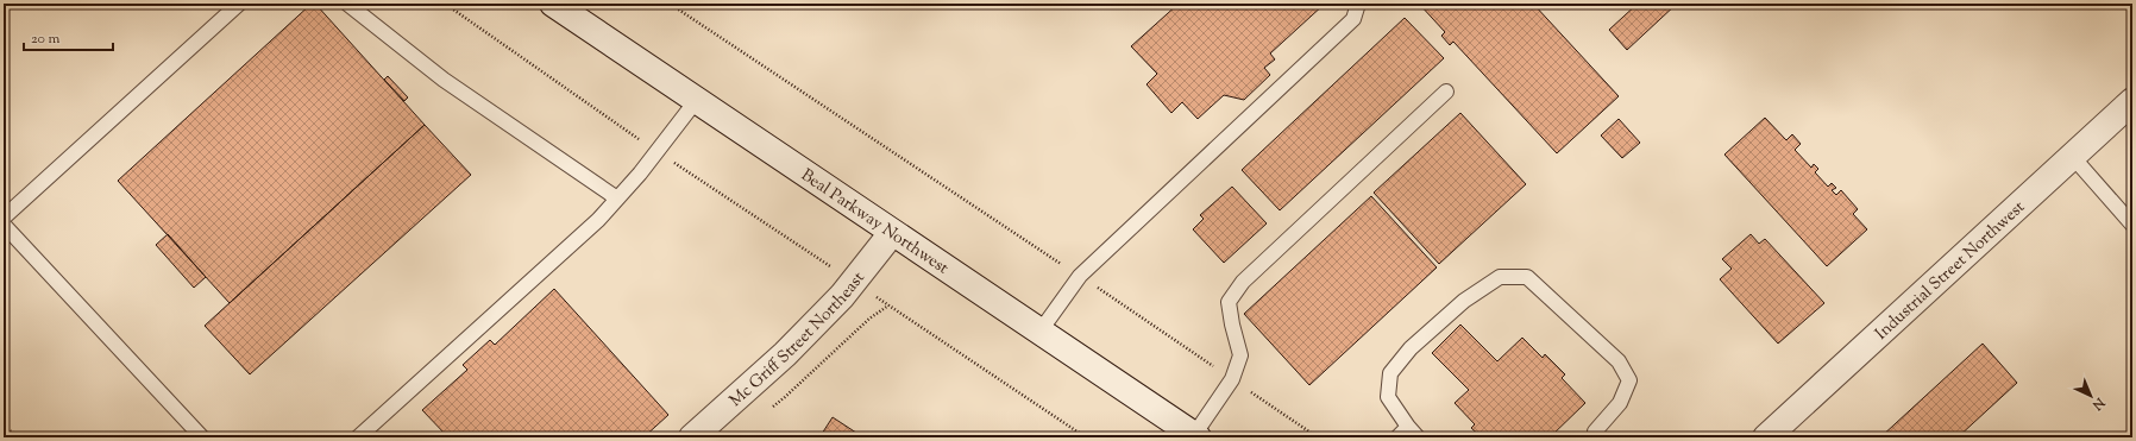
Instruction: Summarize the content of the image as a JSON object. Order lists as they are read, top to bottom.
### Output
{
  "streets": {
    "street": ["Beal Parkway Northwest", "Industrial Street Northwest", "Mc Griff Street Northeast"]
  },
  "crossings": [
    ["Beal Parkway Northwest", "Mc Griff Street Northeast"]
  ],
  "scale_bar": "20 m",
  "north": "bottom right"
}
